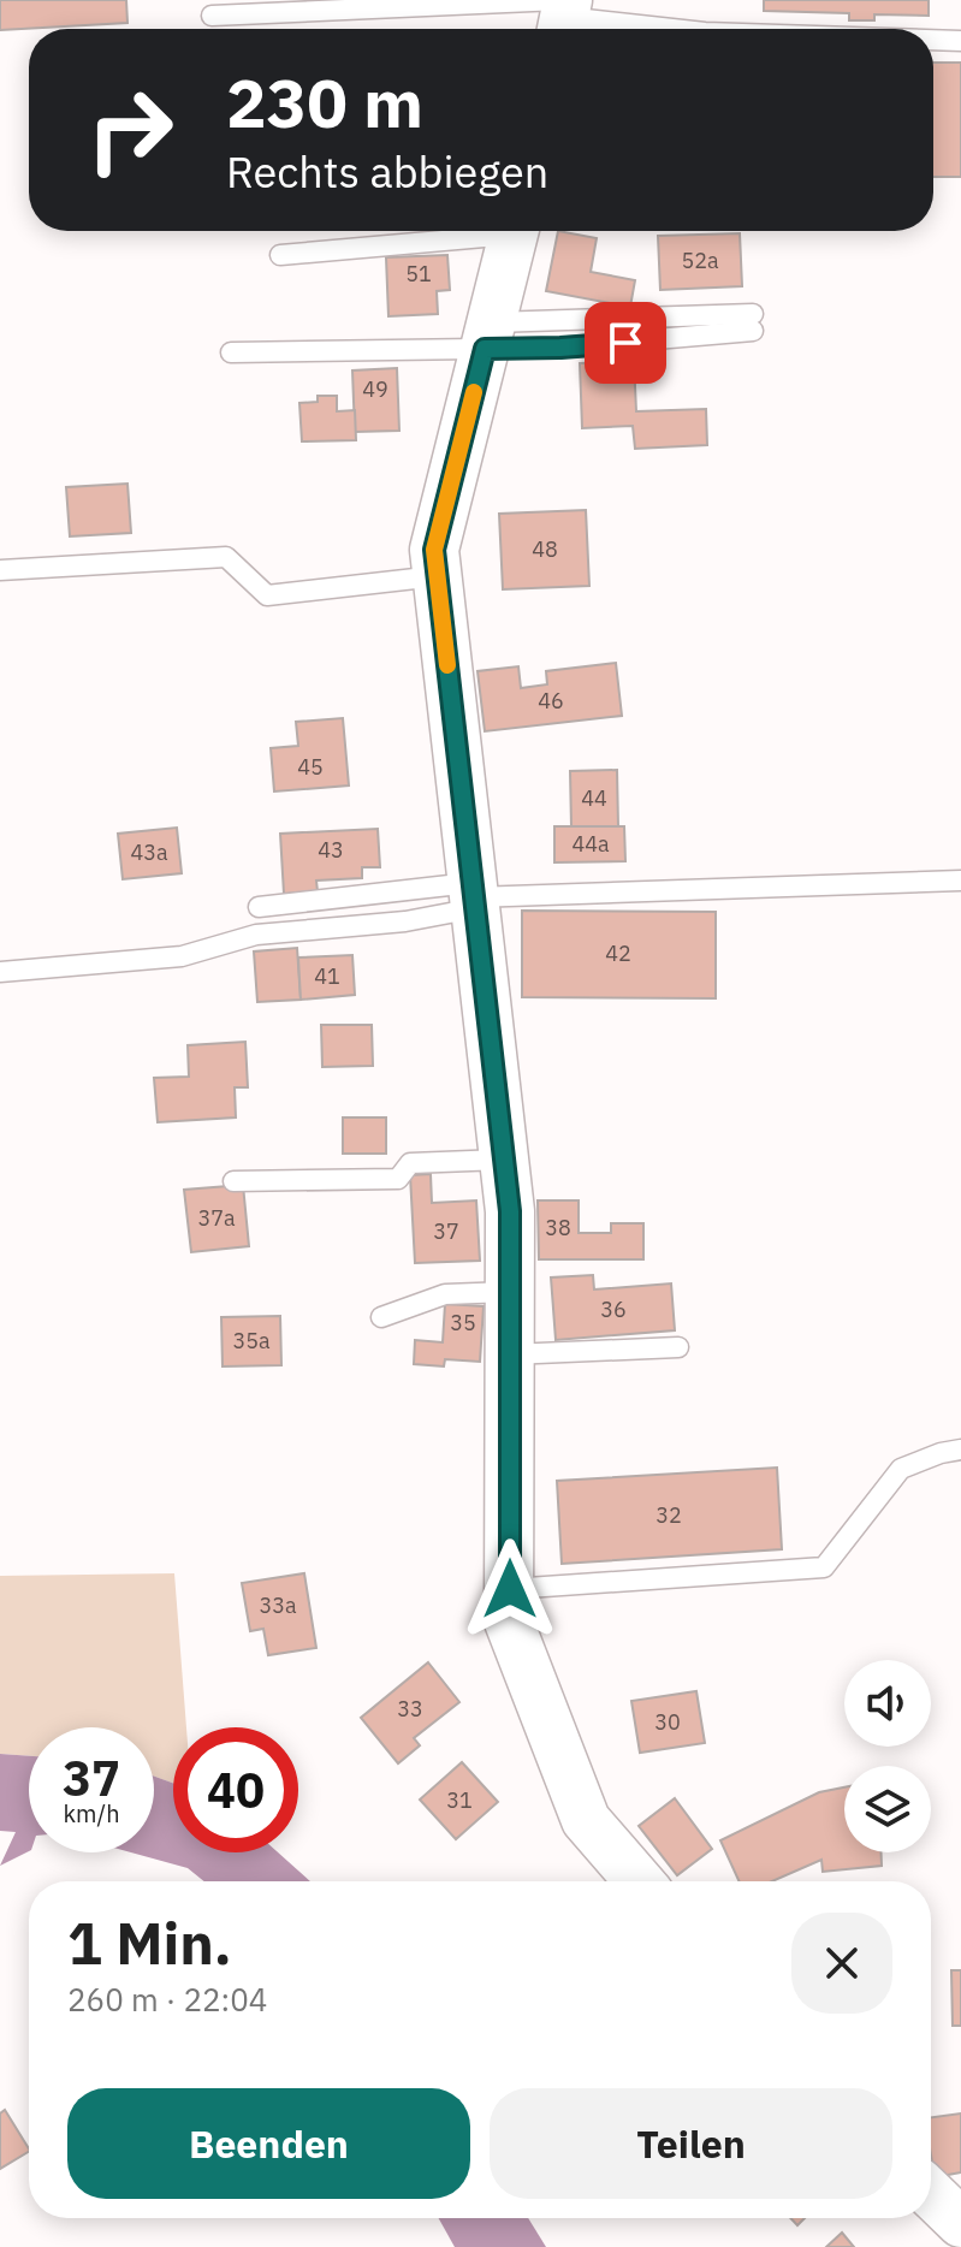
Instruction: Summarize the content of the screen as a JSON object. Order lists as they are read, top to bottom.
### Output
{
  "house_numbers": [
    "52a",
    "51",
    "49",
    "48",
    "46",
    "45",
    "44",
    "44a",
    "43",
    "43a",
    "42",
    "41",
    "37a",
    "38",
    "37",
    "36",
    "35",
    "35a",
    "32",
    "33a",
    "33",
    "30",
    "31"
  ],
  "page": {
    "turn": ["230 m", "Rechts abbiegen"],
    "speed": "37 km/h",
    "limit": "40",
    "heading": ["1 Min.", "260 m · 22:04"],
    "buttons": ["Beenden", "Teilen"]
  }
}
